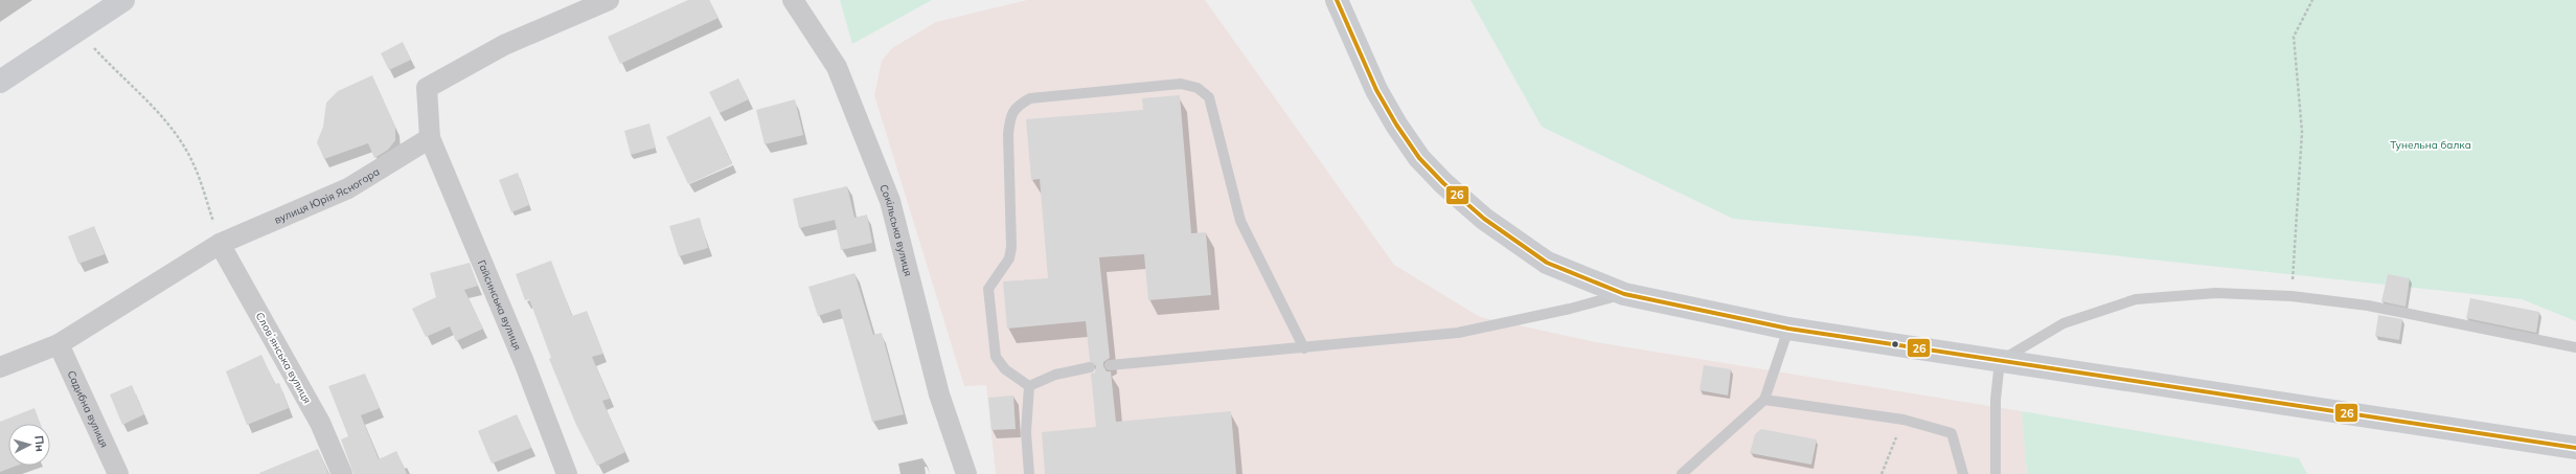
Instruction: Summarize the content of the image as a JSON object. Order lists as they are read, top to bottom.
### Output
{
  "streets": {
    "street": [
      "вулиця Юрія Ясногора",
      "Сокільська вулиця",
      "Гайсинська вулиця",
      "Словʼянська вулиця",
      "Садибна вулиця"
    ]
  },
  "crossings": [
    ["вулиця Юрія Ясногора", "Гайсинська вулиця"],
    ["вулиця Юрія Ясногора", "Словʼянська вулиця"],
    ["вулиця Юрія Ясногора", "Садибна вулиця"]
  ],
  "parks": ["Тунельна балка"],
  "lines": ["transit line 26"],
  "north": "right"
}
